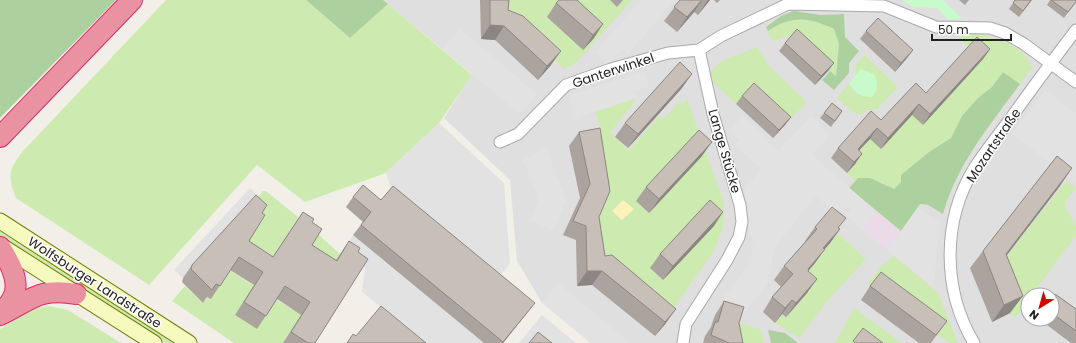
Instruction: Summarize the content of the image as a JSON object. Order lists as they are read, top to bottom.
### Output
{
  "streets": {
    "main road": ["Wolfsburger Landstraße"],
    "street": ["Ganterwinkel", "Mozartstraße", "Lange Stücke"]
  },
  "crossings": [
    ["Ganterwinkel", "Lange Stücke"]
  ],
  "scale_bar": "50 m",
  "north": "bottom left"
}
